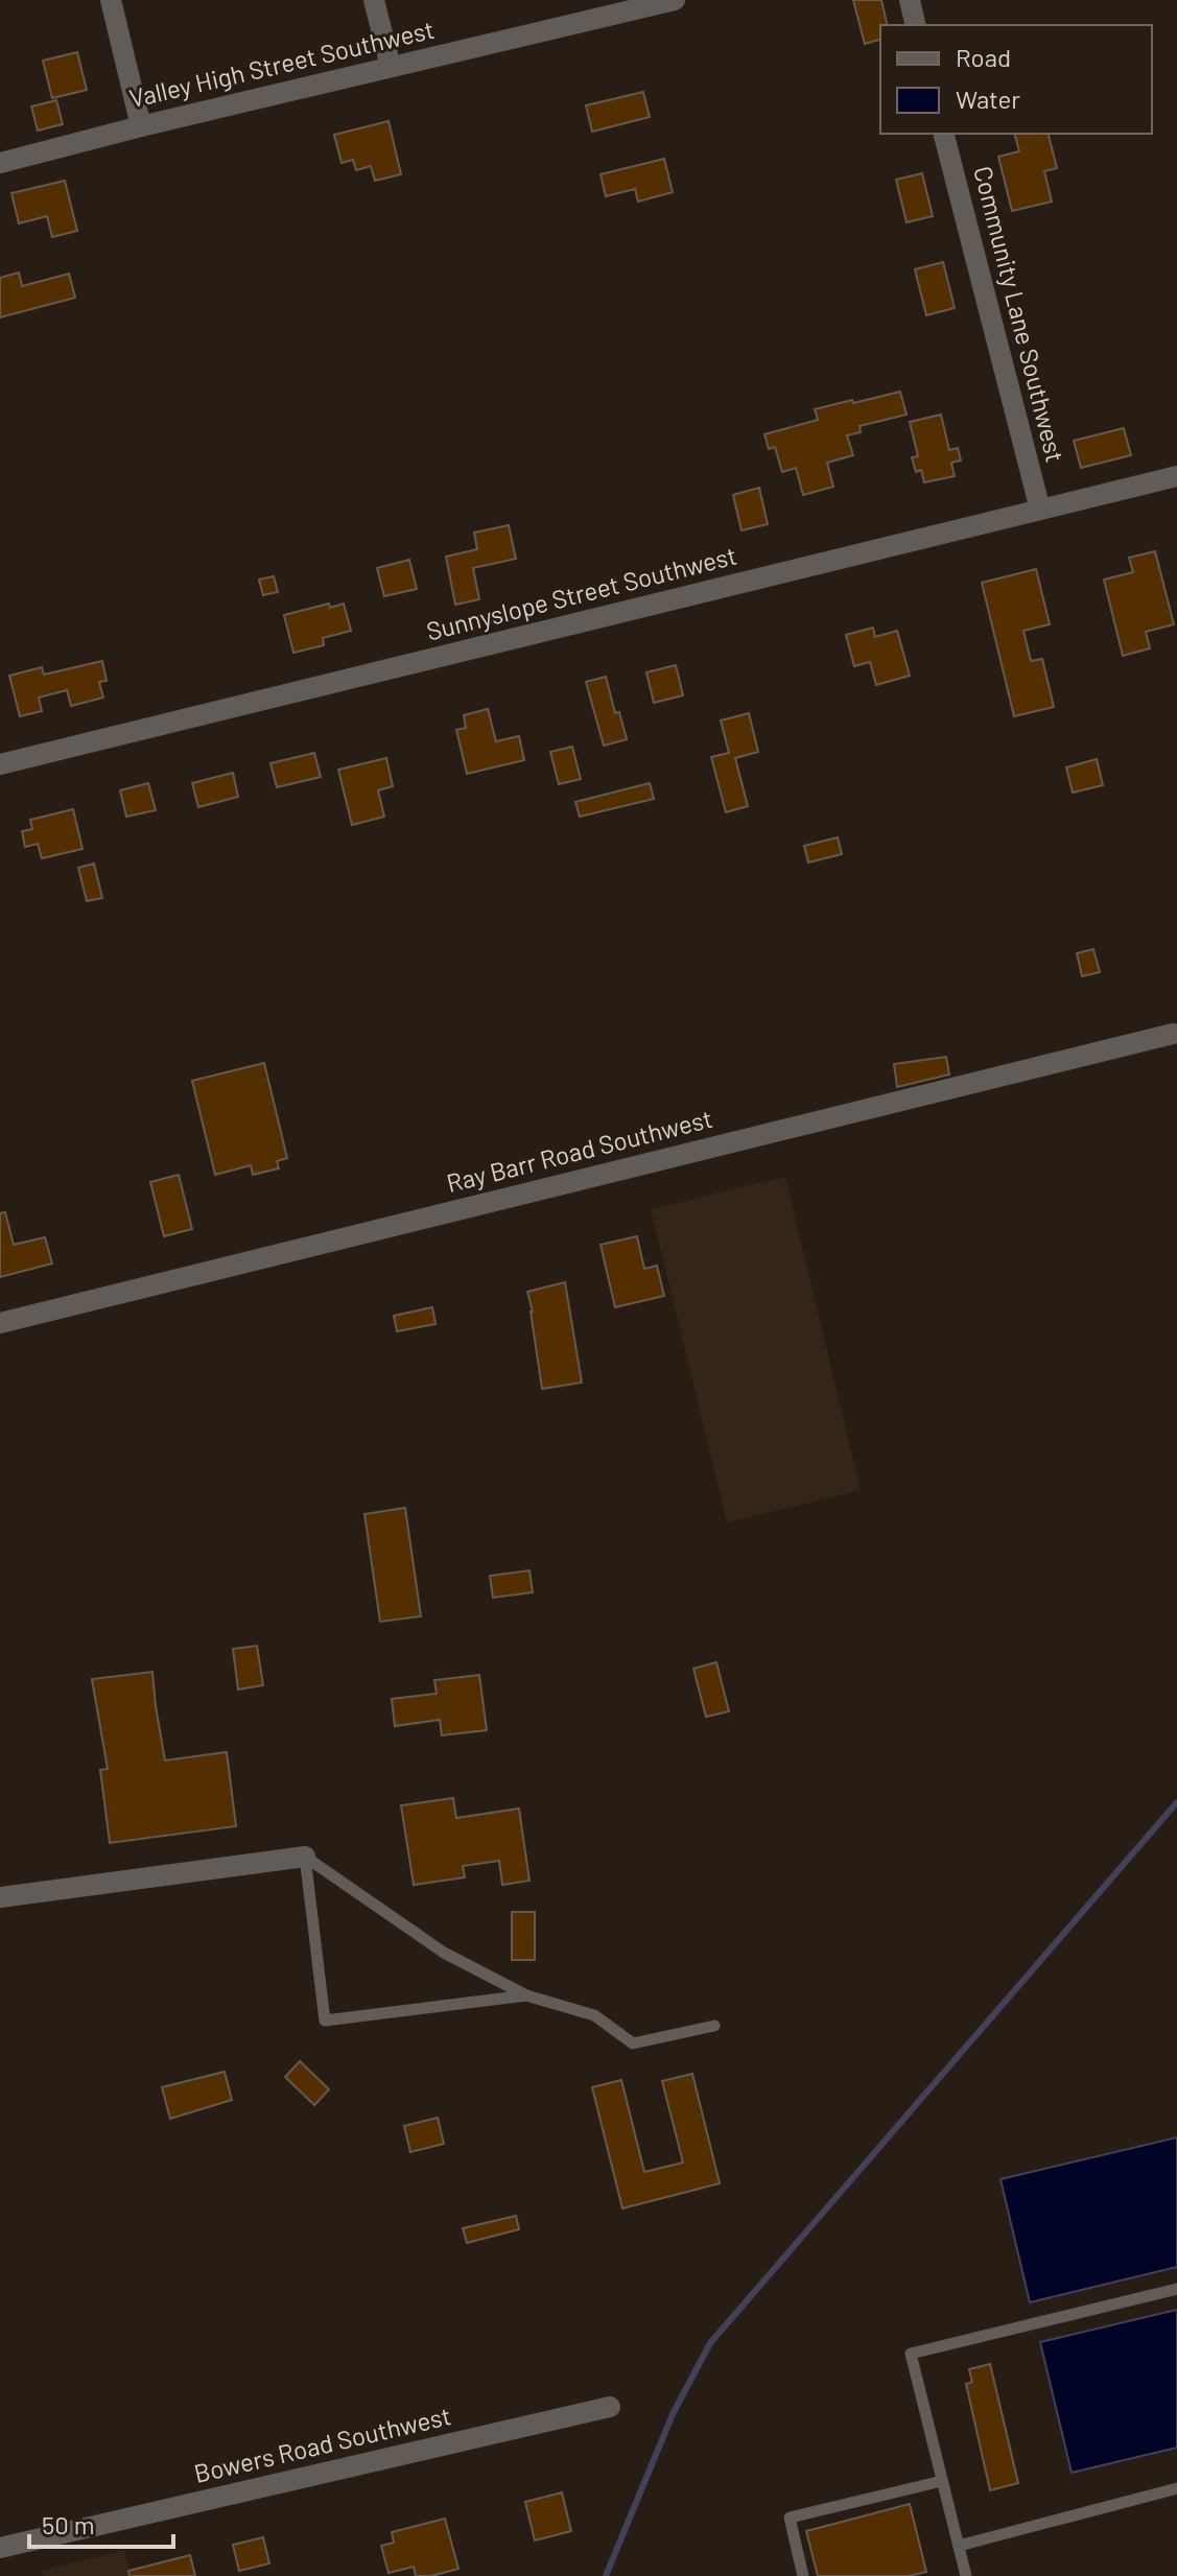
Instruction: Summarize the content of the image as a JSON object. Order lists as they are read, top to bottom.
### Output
{
  "streets": {
    "street": [
      "Valley High Street Southwest",
      "Community Lane Southwest",
      "Sunnyslope Street Southwest",
      "Ray Barr Road Southwest",
      "Bowers Road Southwest"
    ]
  },
  "crossings": [
    ["Community Lane Southwest", "Sunnyslope Street Southwest"]
  ],
  "legend": ["Road", "Water"],
  "scale_bar": "50 m"
}
